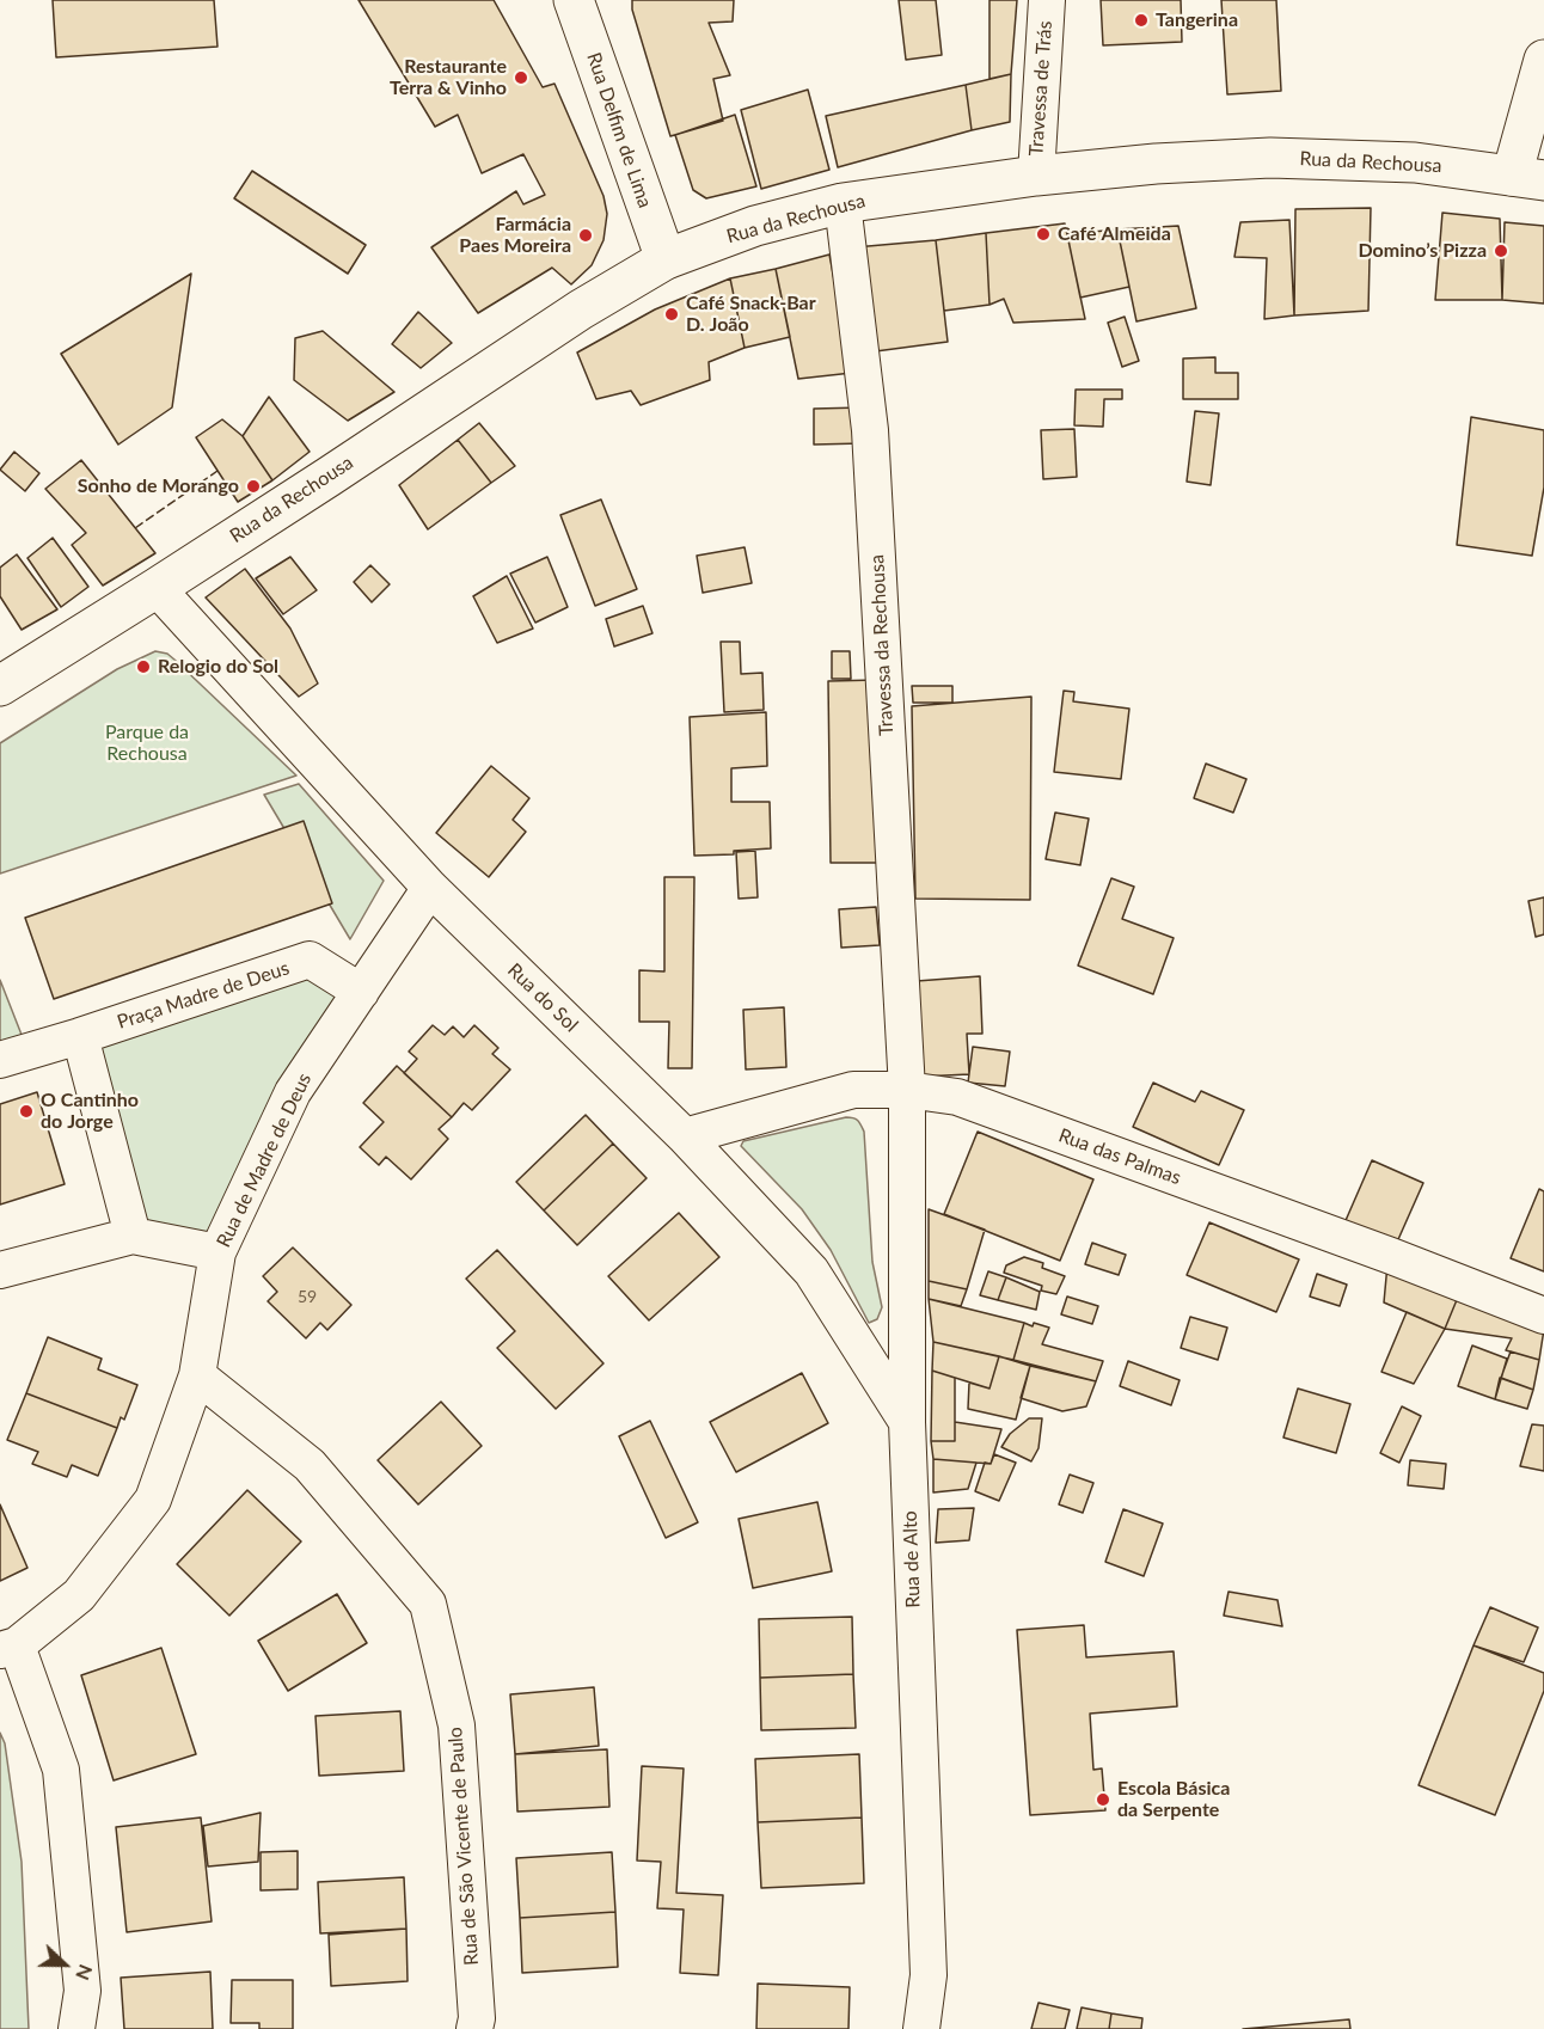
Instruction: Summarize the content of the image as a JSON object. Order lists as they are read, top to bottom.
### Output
{
  "streets": {
    "main road": ["Rua Delfim de Lima", "Rua da Rechousa"],
    "street": [
      "Travessa de Trás",
      "Travessa da Rechousa",
      "Praça Madre de Deus",
      "Rua do Sol",
      "Rua das Palmas",
      "Rua de Madre de Deus",
      "Rua de Alto",
      "Rua de São Vicente de Paulo"
    ]
  },
  "crossings": [
    ["Travessa de Trás", "Rua da Rechousa"],
    ["Rua Delfim de Lima", "Rua da Rechousa"],
    ["Rua da Rechousa", "Travessa da Rechousa"],
    ["Rua da Rechousa", "Rua do Sol"],
    ["Travessa da Rechousa", "Rua das Palmas"],
    ["Travessa da Rechousa", "Rua de Alto"],
    ["Praça Madre de Deus", "Rua de Madre de Deus"],
    ["Rua do Sol", "Rua das Palmas"],
    ["Rua do Sol", "Rua de Madre de Deus"],
    ["Rua do Sol", "Rua de Alto"],
    ["Rua das Palmas", "Rua de Alto"],
    ["Rua de Madre de Deus", "Rua de São Vicente de Paulo"]
  ],
  "parks": ["Parque da Rechousa"],
  "places": [
    "Tangerina",
    "Restaurante Terra & Vinho",
    "Café Almeida",
    "Farmácia Paes Moreira",
    "Domino’s Pizza",
    "Café Snack-Bar D. João",
    "Sonho de Morango",
    "Relogio do Sol",
    "O Cantinho do Jorge",
    "Escola Básica da Serpente"
  ],
  "house_numbers": ["59"],
  "north": "right"
}
